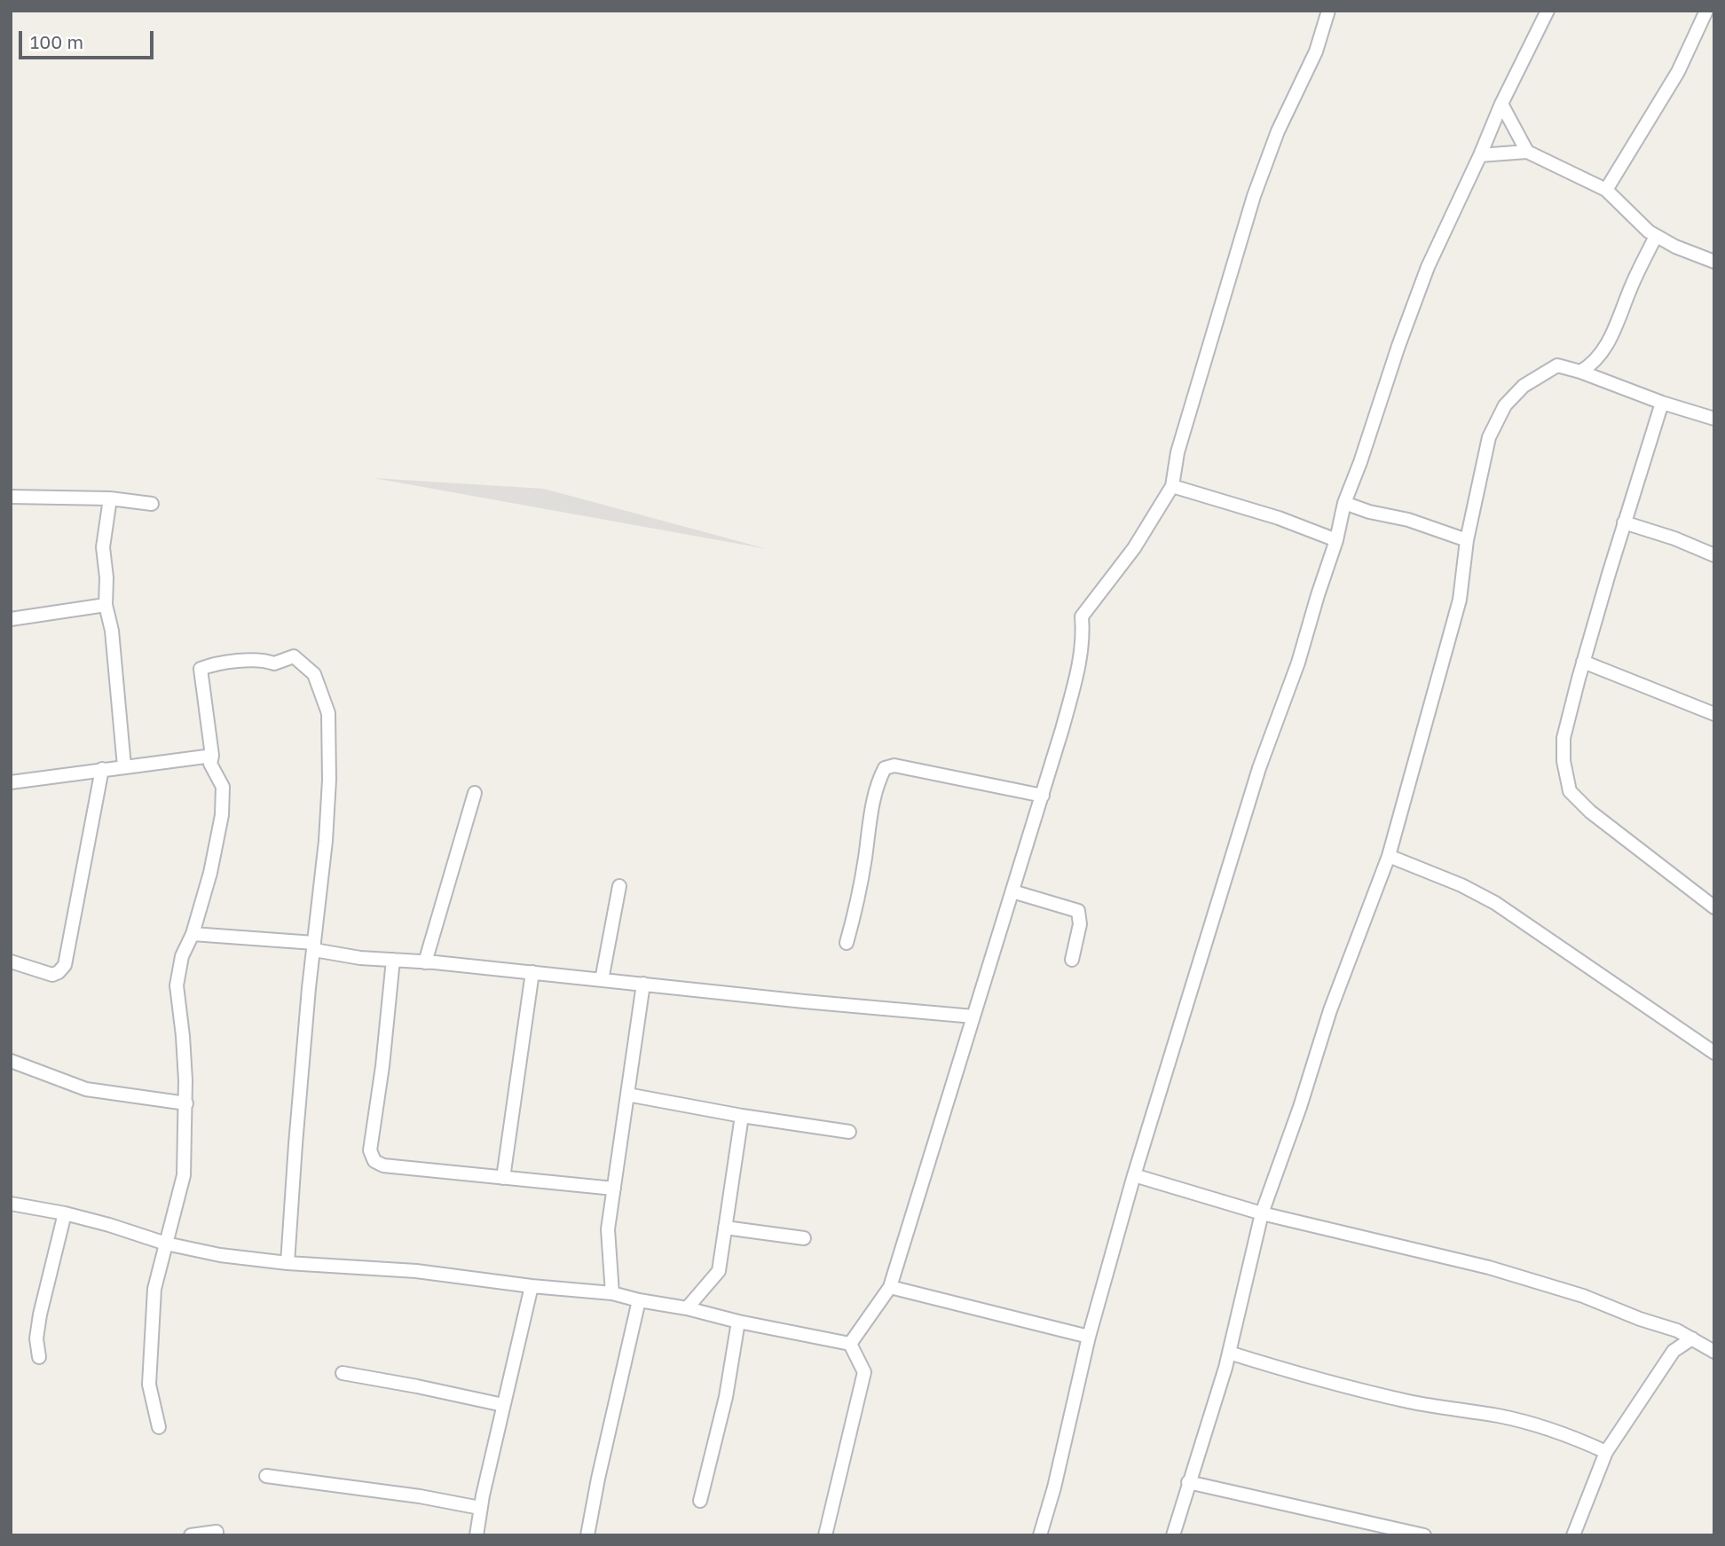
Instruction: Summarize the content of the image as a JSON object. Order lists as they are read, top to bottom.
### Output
{
  "scale_bar": "100 m"
}
